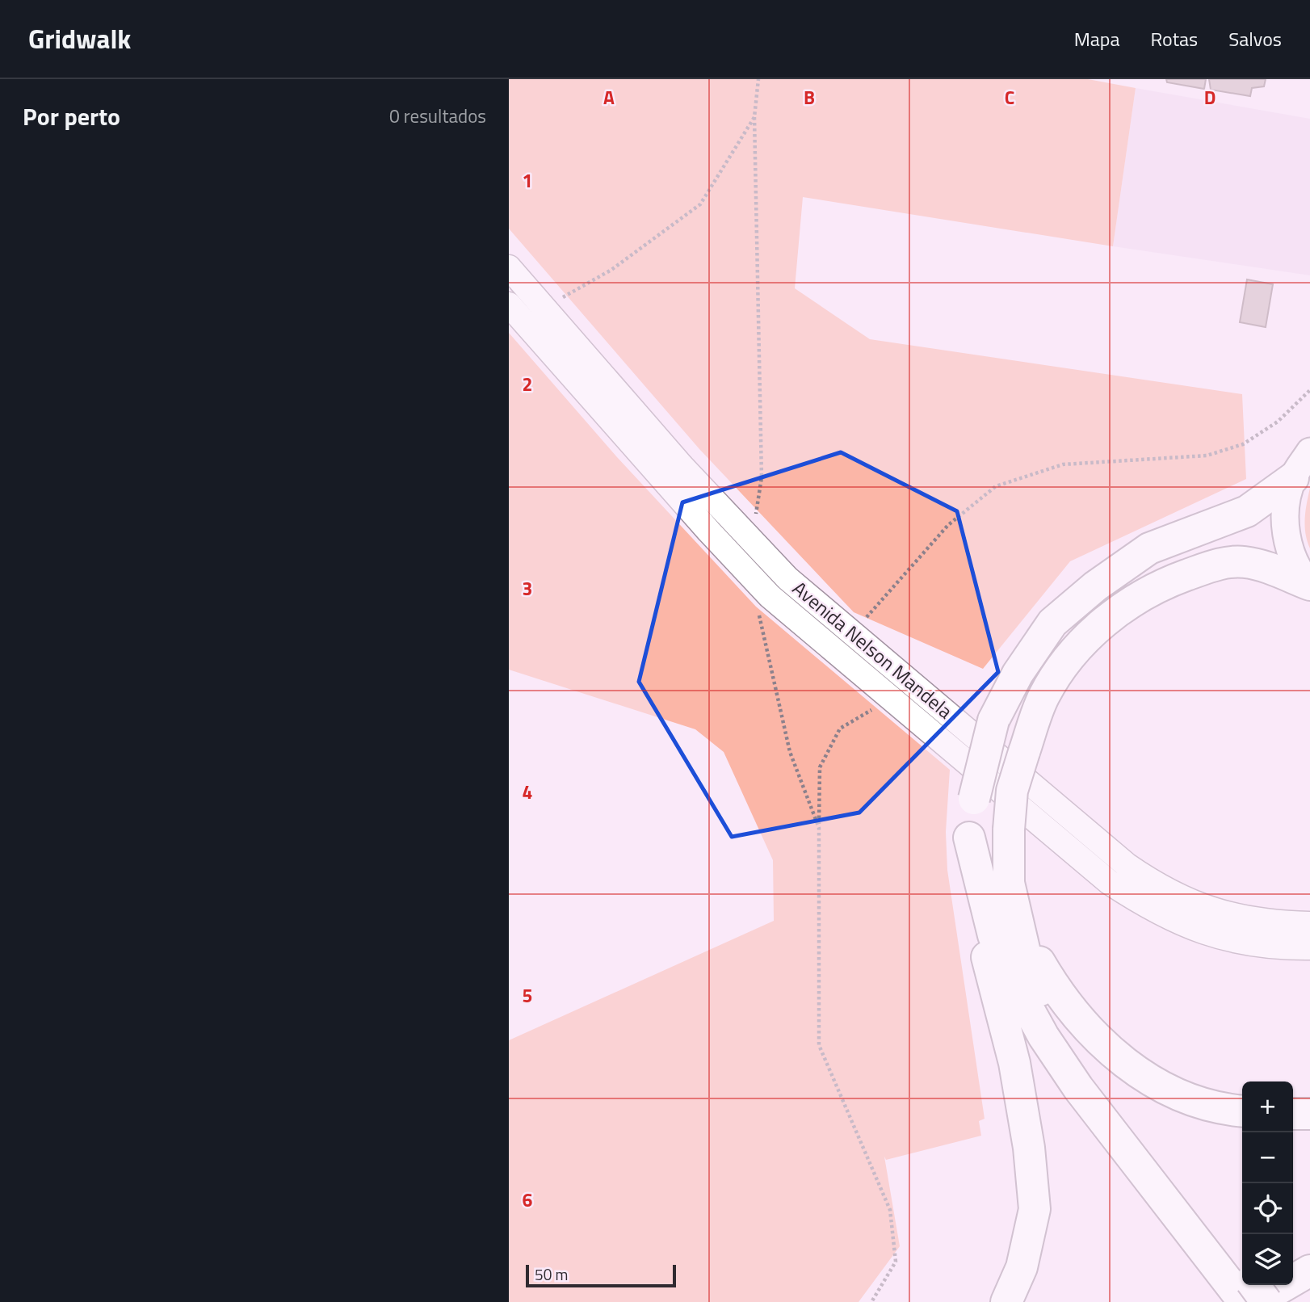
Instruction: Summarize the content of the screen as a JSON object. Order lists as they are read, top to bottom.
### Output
{
  "streets": {
    "main road": ["Avenida Nelson Mandela"]
  },
  "scale_bar": "50 m",
  "page": {
    "header": "Gridwalk",
    "nav": ["Mapa", "Rotas", "Salvos"],
    "heading": ["Por perto", "0 resultados"],
    "map_buttons": ["+", "−"],
    "scale": "50 m"
  },
  "grid": {
    "columns": [
      "A",
      "B",
      "C",
      "D"
    ],
    "rows": [
      "1",
      "2",
      "3",
      "4",
      "5",
      "6"
    ]
  }
}
